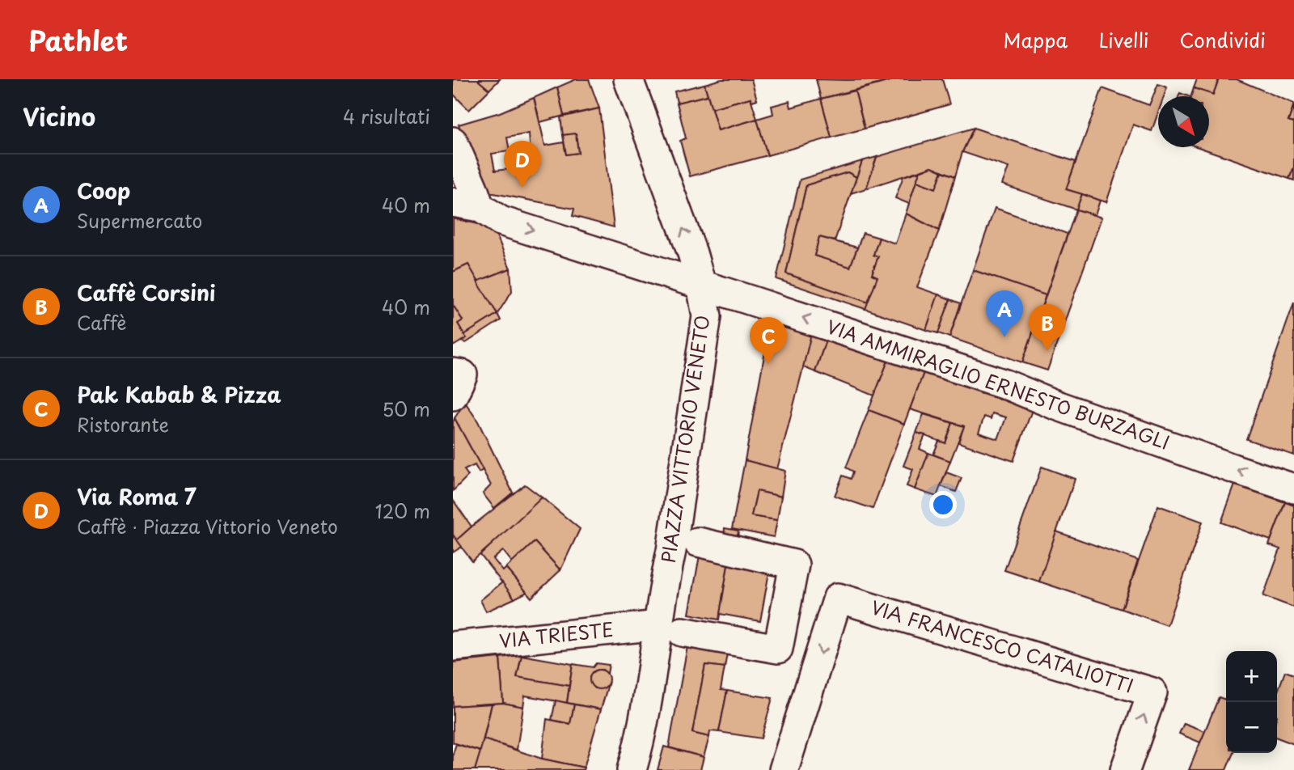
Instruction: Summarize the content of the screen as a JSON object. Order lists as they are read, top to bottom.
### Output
{
  "streets": {
    "street": [
      "VIA AMMIRAGLIO ERNESTO BURZAGLI",
      "PIAZZA VITTORIO VENETO",
      "VIA TRIESTE",
      "VIA FRANCESCO CATALIOTTI"
    ]
  },
  "crossings": [
    ["VIA AMMIRAGLIO ERNESTO BURZAGLI", "PIAZZA VITTORIO VENETO"],
    ["PIAZZA VITTORIO VENETO", "VIA TRIESTE"]
  ],
  "one_way": ["VIA AMMIRAGLIO ERNESTO BURZAGLI"],
  "north": "bottom right",
  "page": {
    "header": "Pathlet",
    "nav": ["Mappa", "Livelli", "Condividi"],
    "heading": ["Vicino", "4 risultati"],
    "pins": [
      "D",
      "A",
      "B",
      "C"
    ],
    "list": [
      {
        "mark": "A",
        "name": "Coop",
        "note": "Supermercato",
        "value": "40 m"
      },
      {
        "mark": "B",
        "name": "Caffè Corsini",
        "note": "Caffè",
        "value": "40 m"
      },
      {
        "mark": "C",
        "name": "Pak Kabab & Pizza",
        "note": "Ristorante",
        "value": "50 m"
      },
      {
        "mark": "D",
        "name": "Via Roma 7",
        "note": "Caffè · Piazza Vittorio Veneto",
        "value": "120 m"
      }
    ],
    "map_buttons": ["+", "−"]
  }
}
